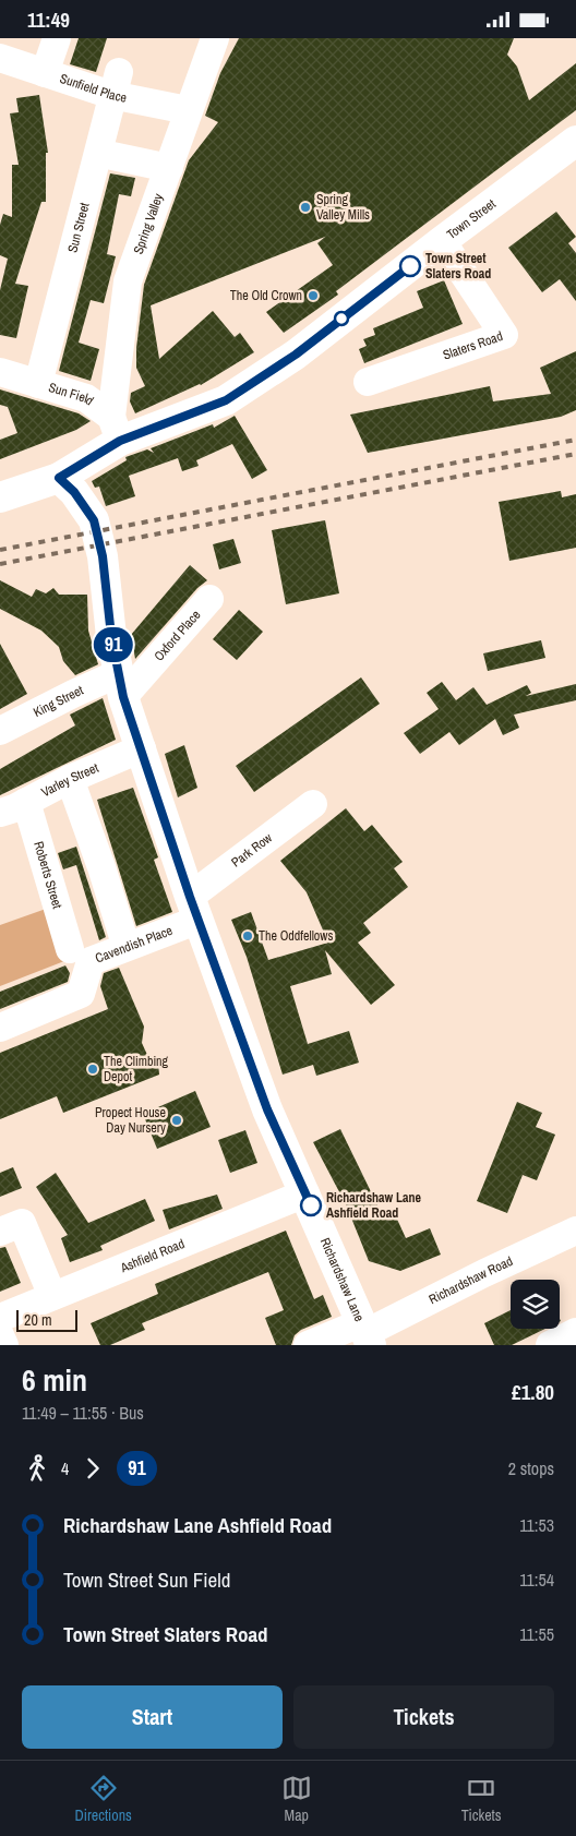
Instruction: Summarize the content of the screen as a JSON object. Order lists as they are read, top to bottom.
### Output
{
  "streets": {
    "main road": ["Town Street", "Richardshaw Lane"],
    "street": [
      "Sunfield Place",
      "Spring Valley",
      "Sun Street",
      "Slaters Road",
      "Sun Field",
      "Oxford Place",
      "King Street",
      "Varley Street",
      "Park Row",
      "Roberts Street",
      "Cavendish Place",
      "Ashfield Road",
      "Richardshaw Road"
    ]
  },
  "crossings": [
    ["Sunfield Place", "Spring Valley"],
    ["Sunfield Place", "Sun Street"],
    ["Town Street", "Spring Valley"],
    ["Town Street", "Slaters Road"],
    ["Town Street", "Sun Field"],
    ["Town Street", "Richardshaw Lane"],
    ["Spring Valley", "Sun Field"],
    ["Sun Street", "Sun Field"],
    ["Oxford Place", "King Street"],
    ["Oxford Place", "Richardshaw Lane"],
    ["King Street", "Richardshaw Lane"],
    ["Varley Street", "Roberts Street"],
    ["Varley Street", "Richardshaw Lane"],
    ["Park Row", "Cavendish Place"],
    ["Park Row", "Richardshaw Lane"],
    ["Cavendish Place", "Richardshaw Lane"],
    ["Ashfield Road", "Richardshaw Lane"],
    ["Richardshaw Lane", "Richardshaw Road"]
  ],
  "places": [
    "Spring Valley Mills",
    "Town Street Slaters Road",
    "The Old Crown",
    "The Oddfellows",
    "The Climbing Depot",
    "Propect House Day Nursery",
    "Richardshaw Lane Ashfield Road"
  ],
  "lines": ["bus line 91"],
  "scale_bar": "20 m",
  "page": {
    "status": "11:49",
    "on_map": "91",
    "scale": "20 m",
    "heading": ["6 min", "11:49 – 11:55 · Bus", "£1.80"],
    "legs": ["4", "91", "2 stops"],
    "list": [
      {
        "name": "Richardshaw Lane Ashfield Road",
        "value": "11:53"
      },
      {
        "name": "Town Street Sun Field",
        "value": "11:54"
      },
      {
        "name": "Town Street Slaters Road",
        "value": "11:55"
      }
    ],
    "buttons": ["Start", "Tickets"],
    "tabs": ["Directions", "Map", "Tickets"]
  }
}
